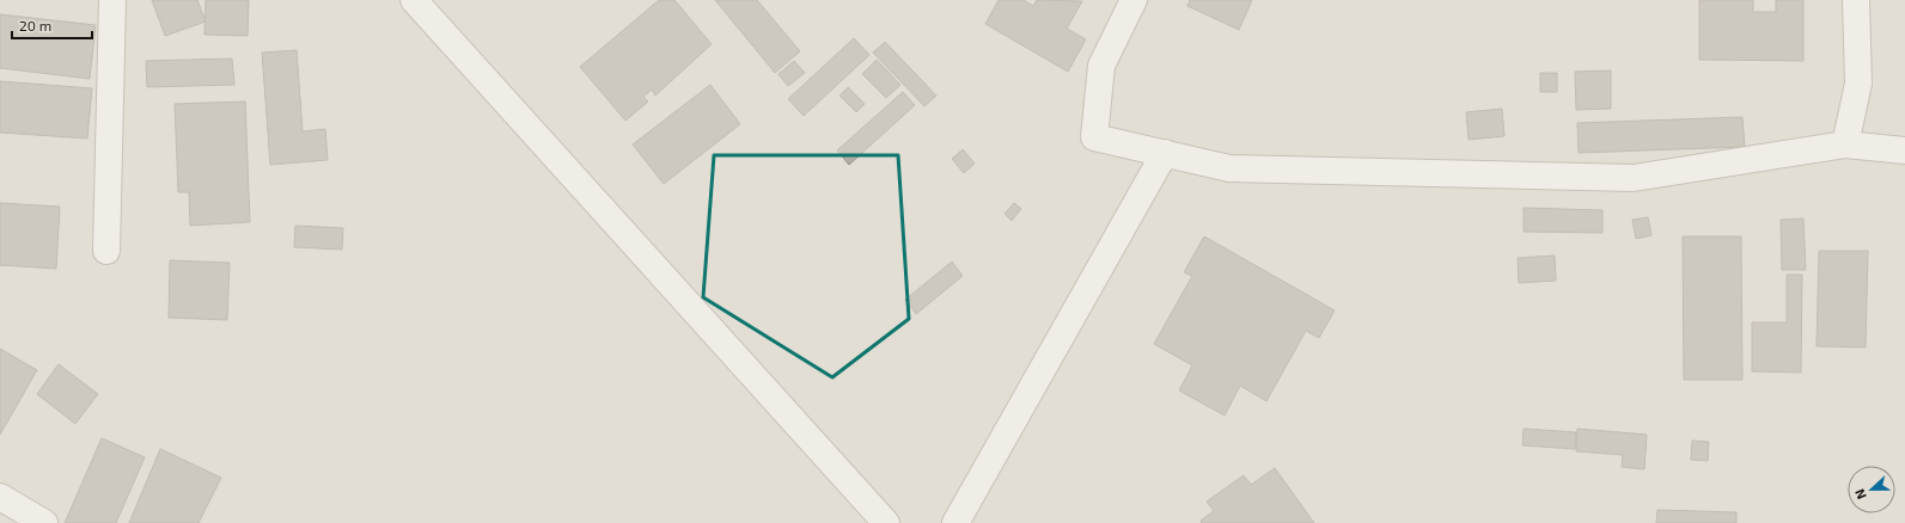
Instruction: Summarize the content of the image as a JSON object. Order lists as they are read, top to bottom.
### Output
{
  "scale_bar": "20 m",
  "north": "left"
}
